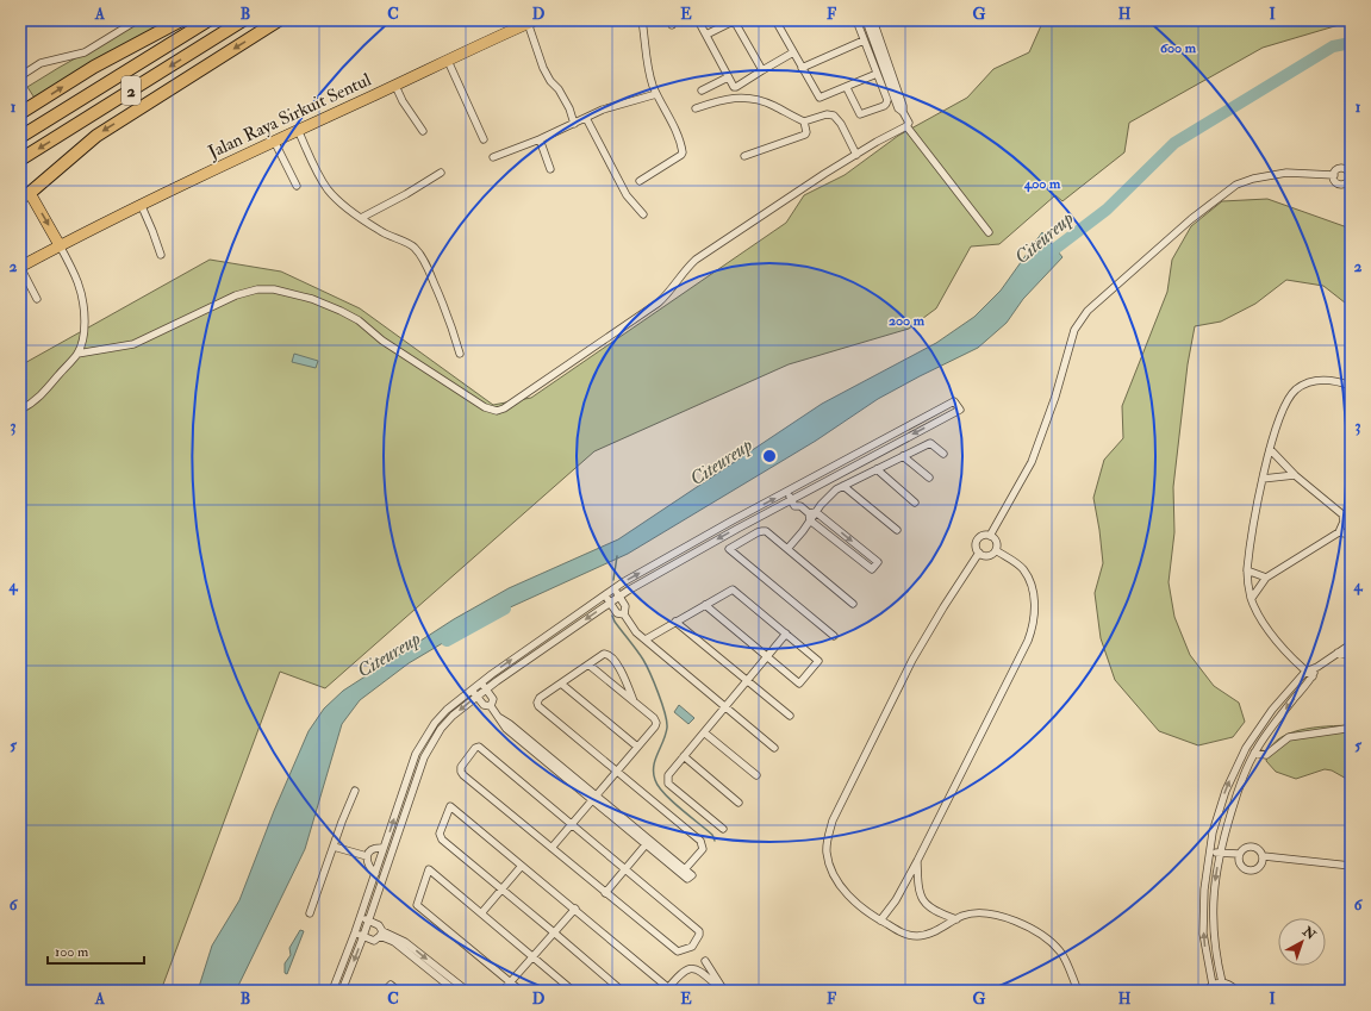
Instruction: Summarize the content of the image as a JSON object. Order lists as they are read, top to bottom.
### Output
{
  "streets": {
    "highway": ["2"],
    "main road": ["Jalan Raya Sirkuit Sentul"]
  },
  "water": ["Citeureup"],
  "scale_bar": "100 m",
  "north": "top right",
  "grid": {
    "columns": [
      "A",
      "B",
      "C",
      "D",
      "E",
      "F",
      "G",
      "H",
      "I"
    ],
    "rows": [
      "1",
      "2",
      "3",
      "4",
      "5",
      "6"
    ]
  },
  "rings": ["600 m", "400 m", "200 m"]
}
